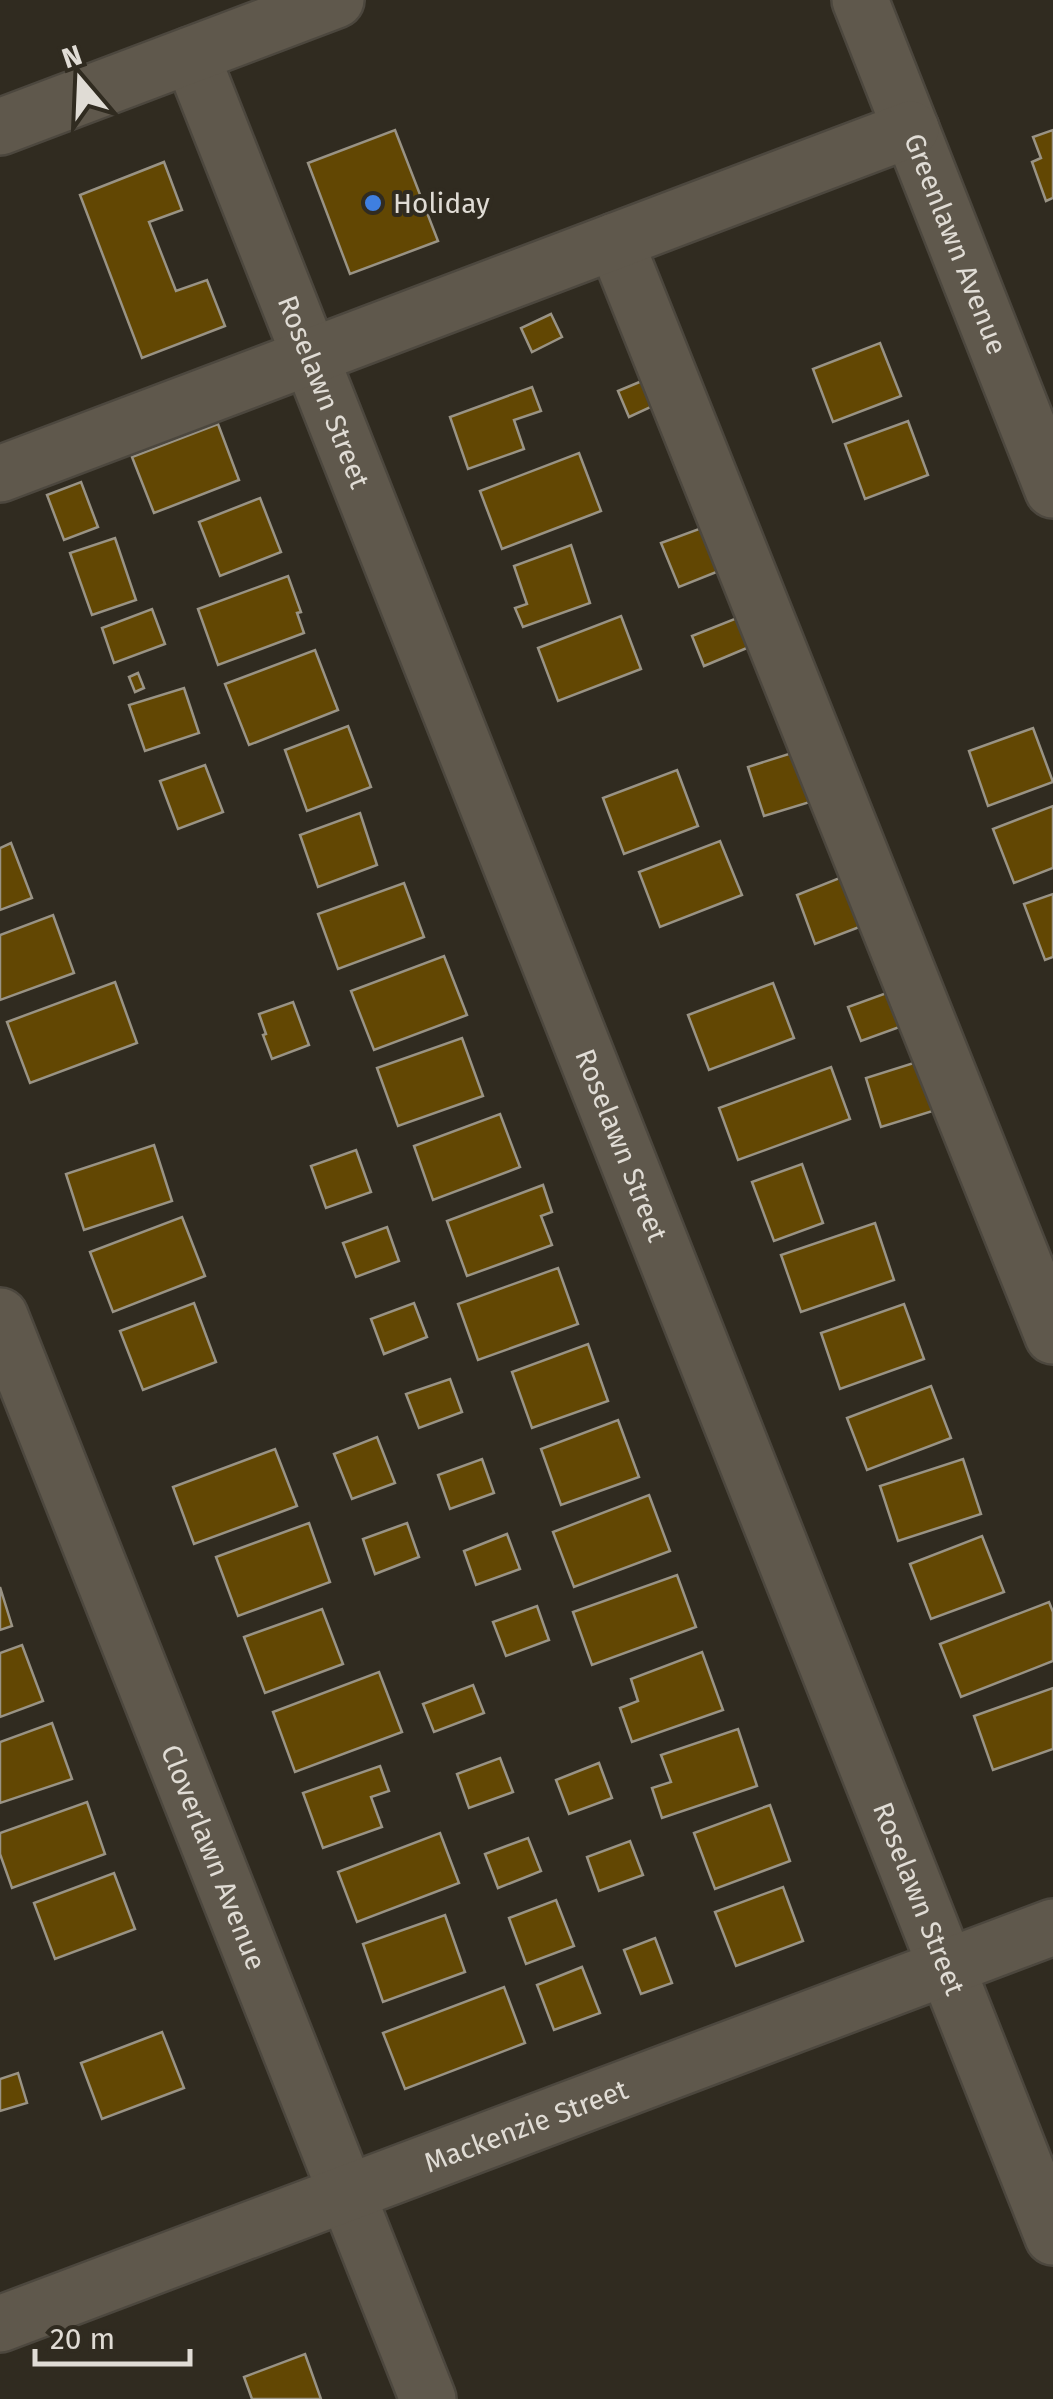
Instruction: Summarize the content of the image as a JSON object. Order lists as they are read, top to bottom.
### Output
{
  "streets": {
    "street": [
      "Greenlawn Avenue",
      "Roselawn Street",
      "Cloverlawn Avenue",
      "Mackenzie Street"
    ]
  },
  "crossings": [
    ["Roselawn Street", "Mackenzie Street"],
    ["Cloverlawn Avenue", "Mackenzie Street"]
  ],
  "places": ["Holiday"],
  "scale_bar": "20 m",
  "north": "top"
}
